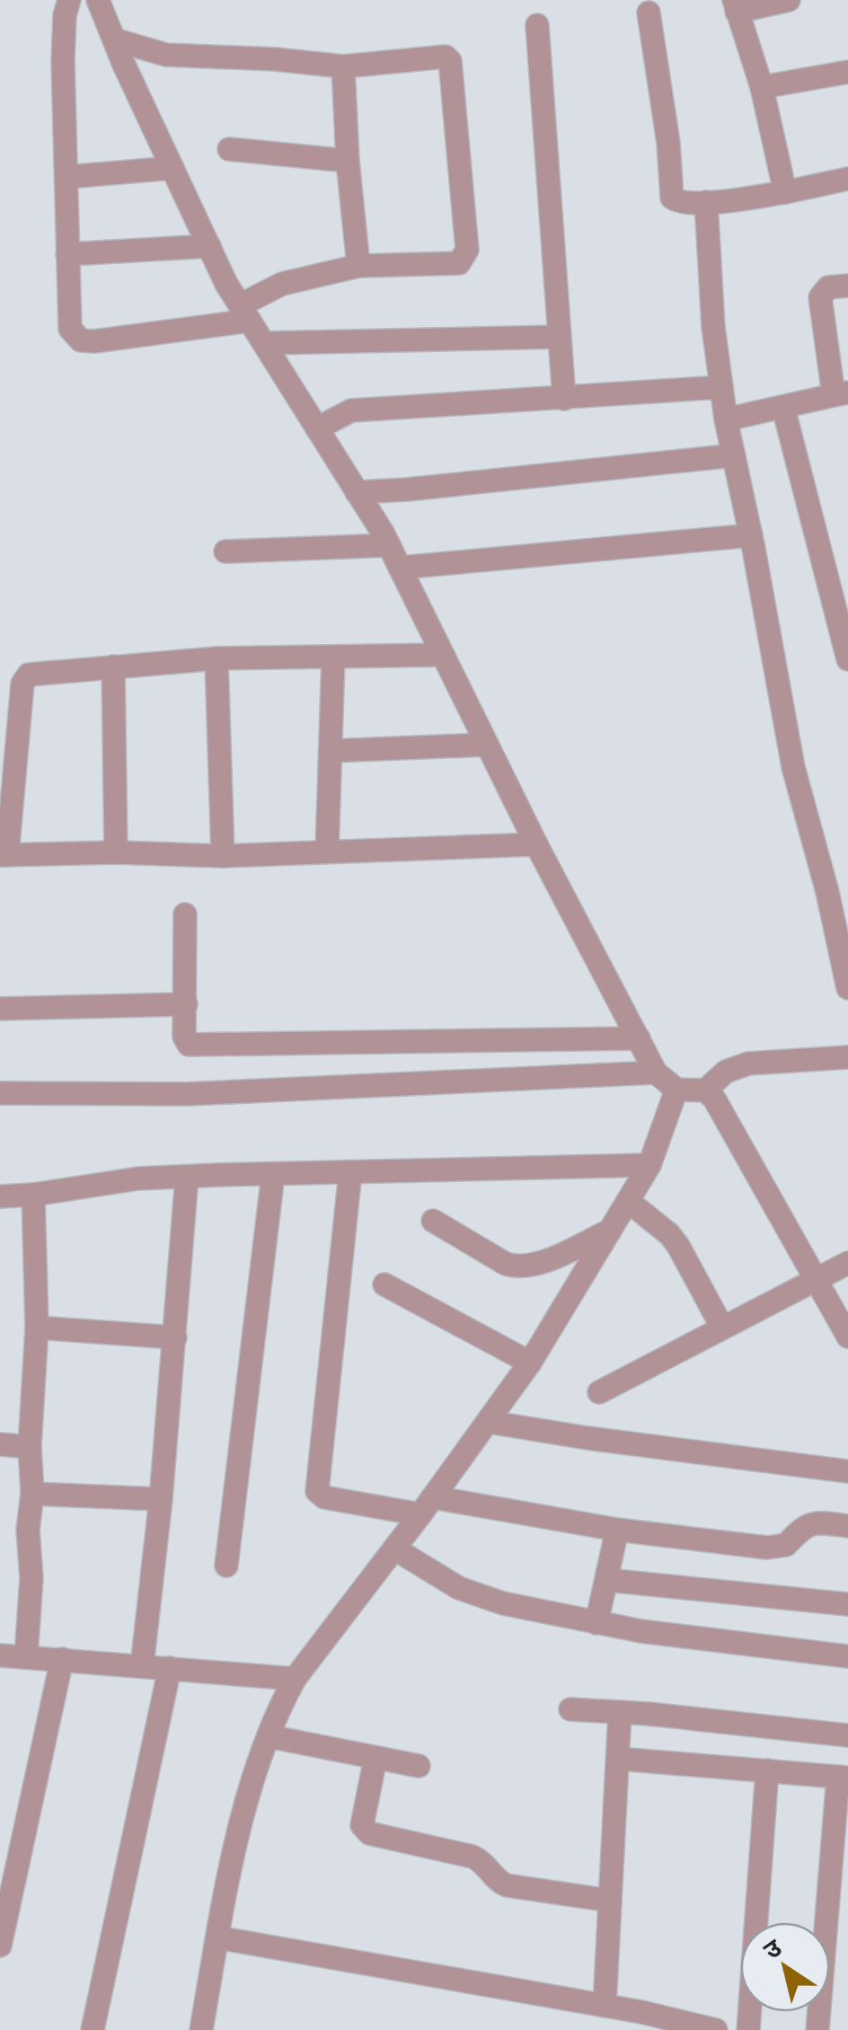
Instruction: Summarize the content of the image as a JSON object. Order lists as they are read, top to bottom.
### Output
{
  "north": "top left"
}
